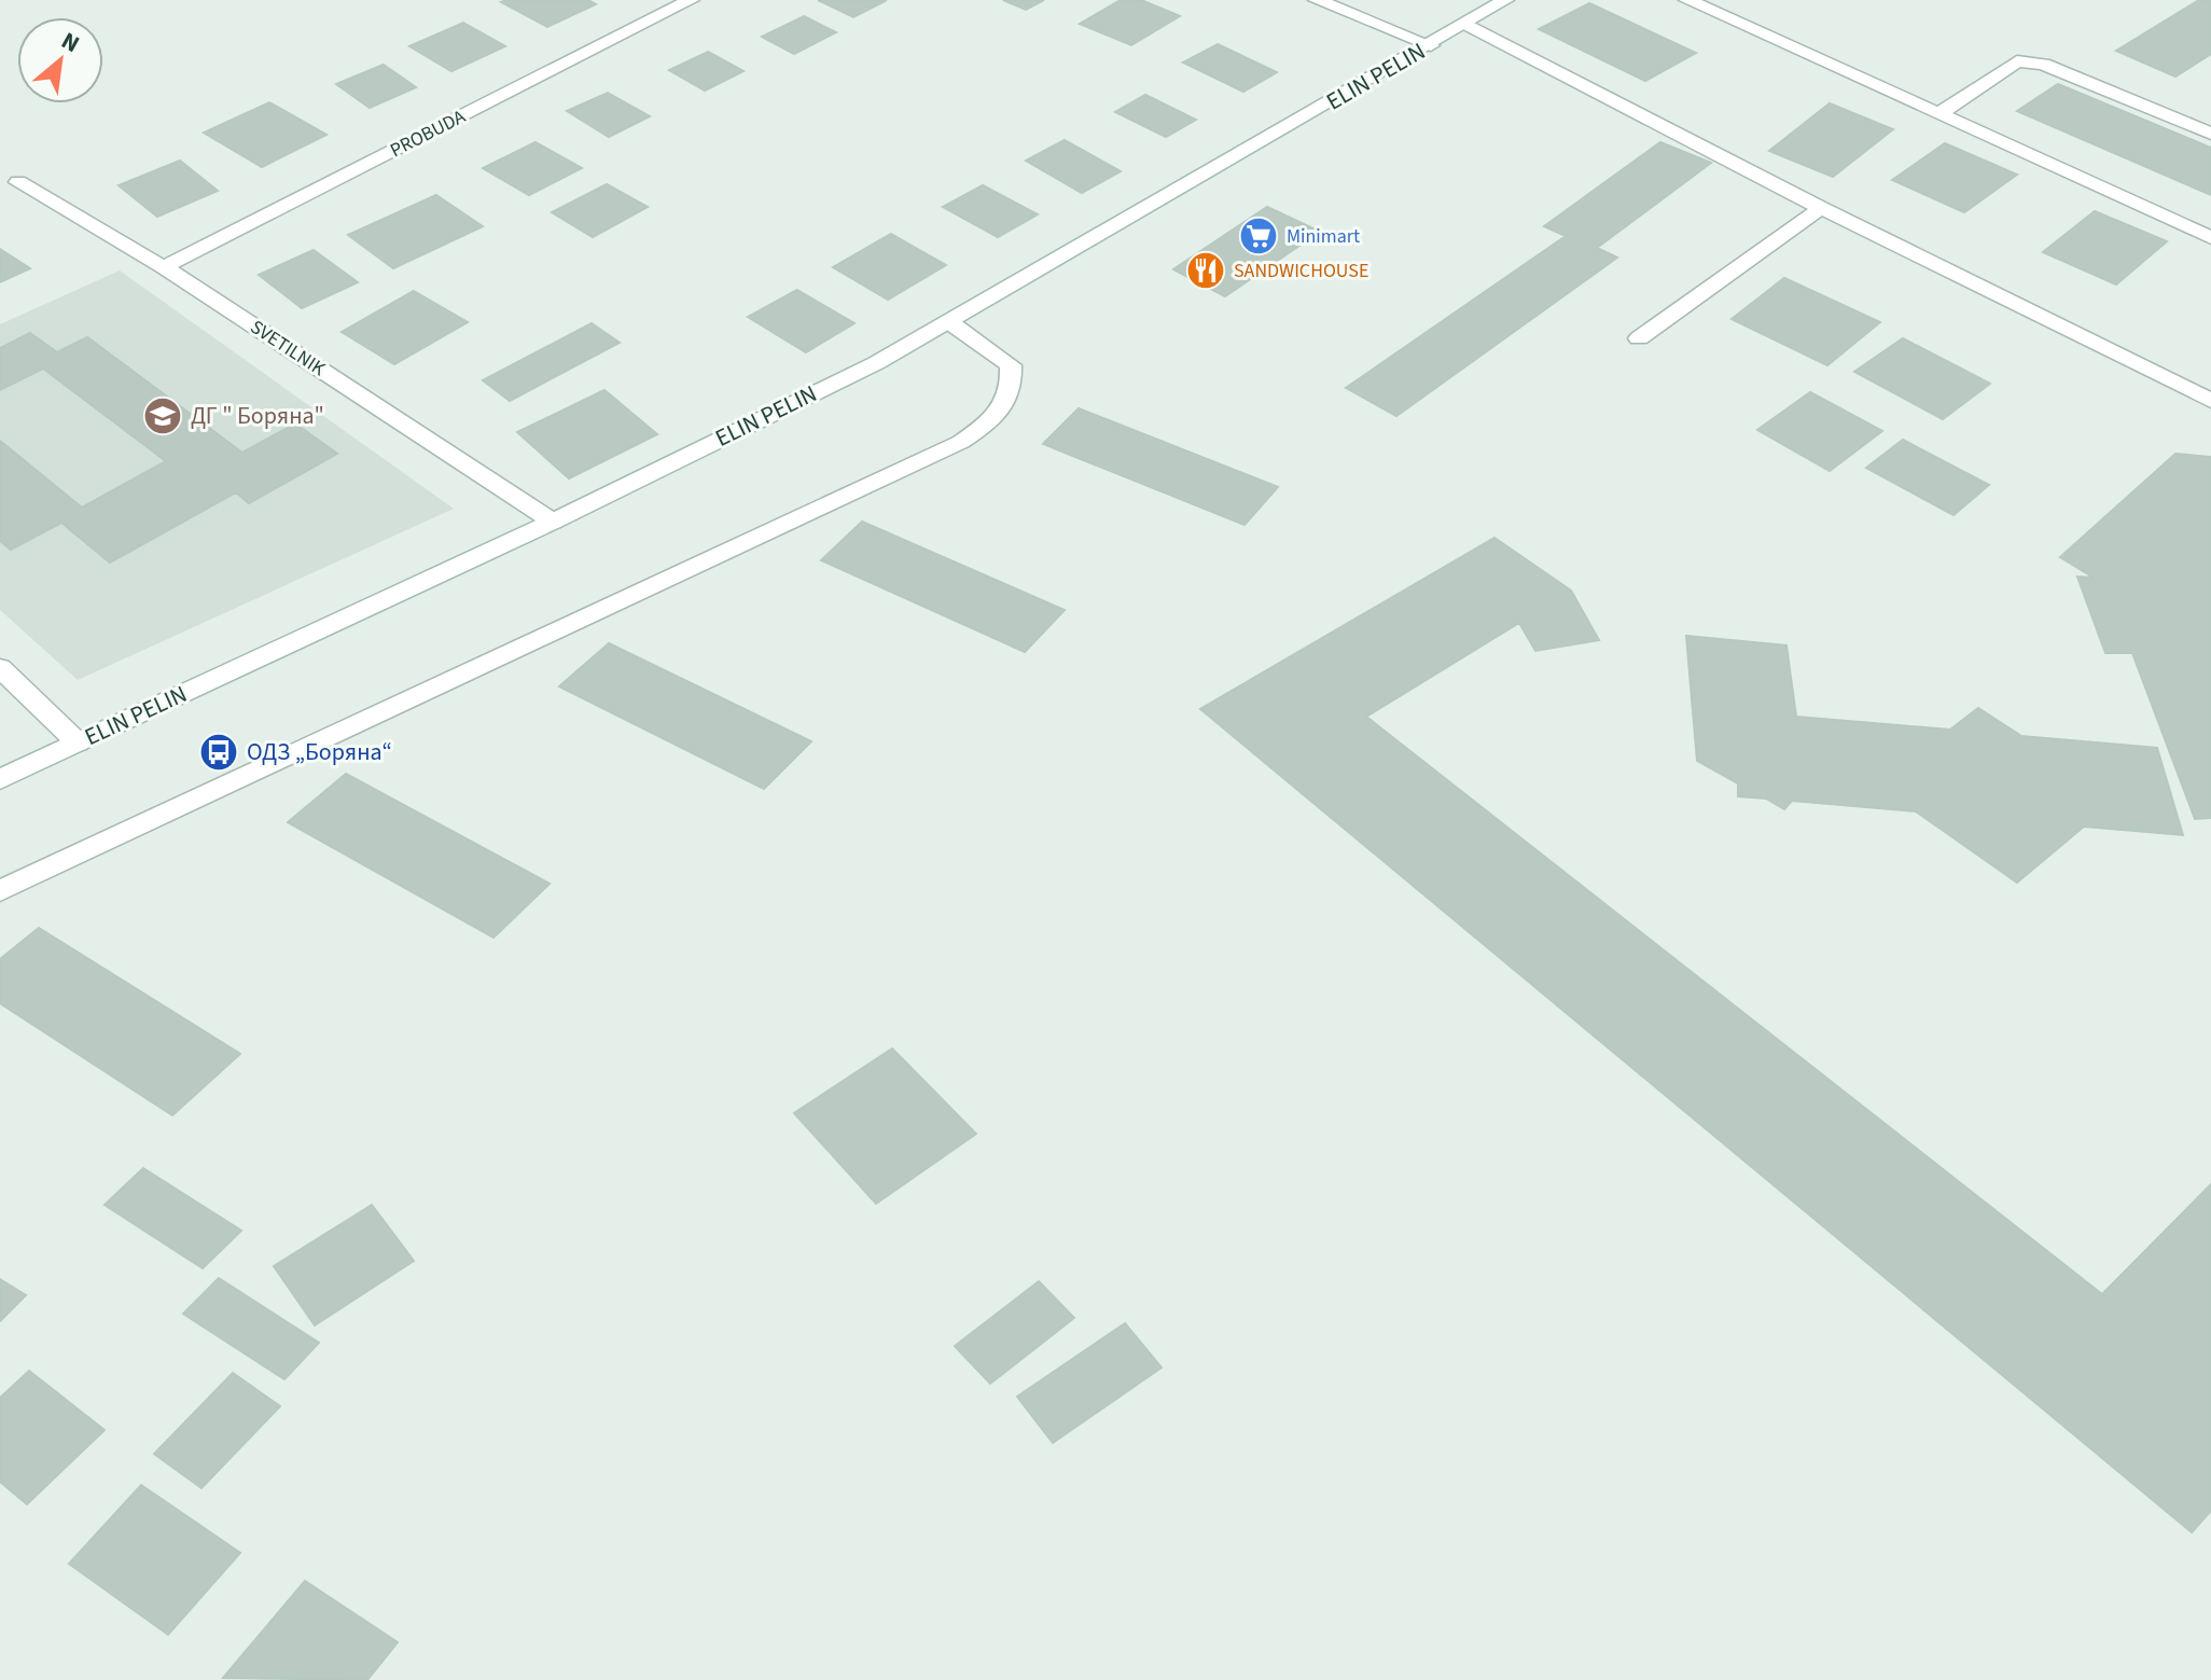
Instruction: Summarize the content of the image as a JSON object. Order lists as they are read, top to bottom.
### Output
{
  "streets": {
    "street": ["ELIN PELIN", "PROBUDA", "SVETILNIK"]
  },
  "crossings": [
    ["ELIN PELIN", "SVETILNIK"],
    ["PROBUDA", "SVETILNIK"]
  ],
  "places": {
    "supermarket": ["Minimart"],
    "restaurant": ["SANDWICHOUSE"],
    "school or university": ["ДГ \" Боряна\""],
    "bus stop": ["ОДЗ „Боряна“"]
  },
  "north": "top right"
}
